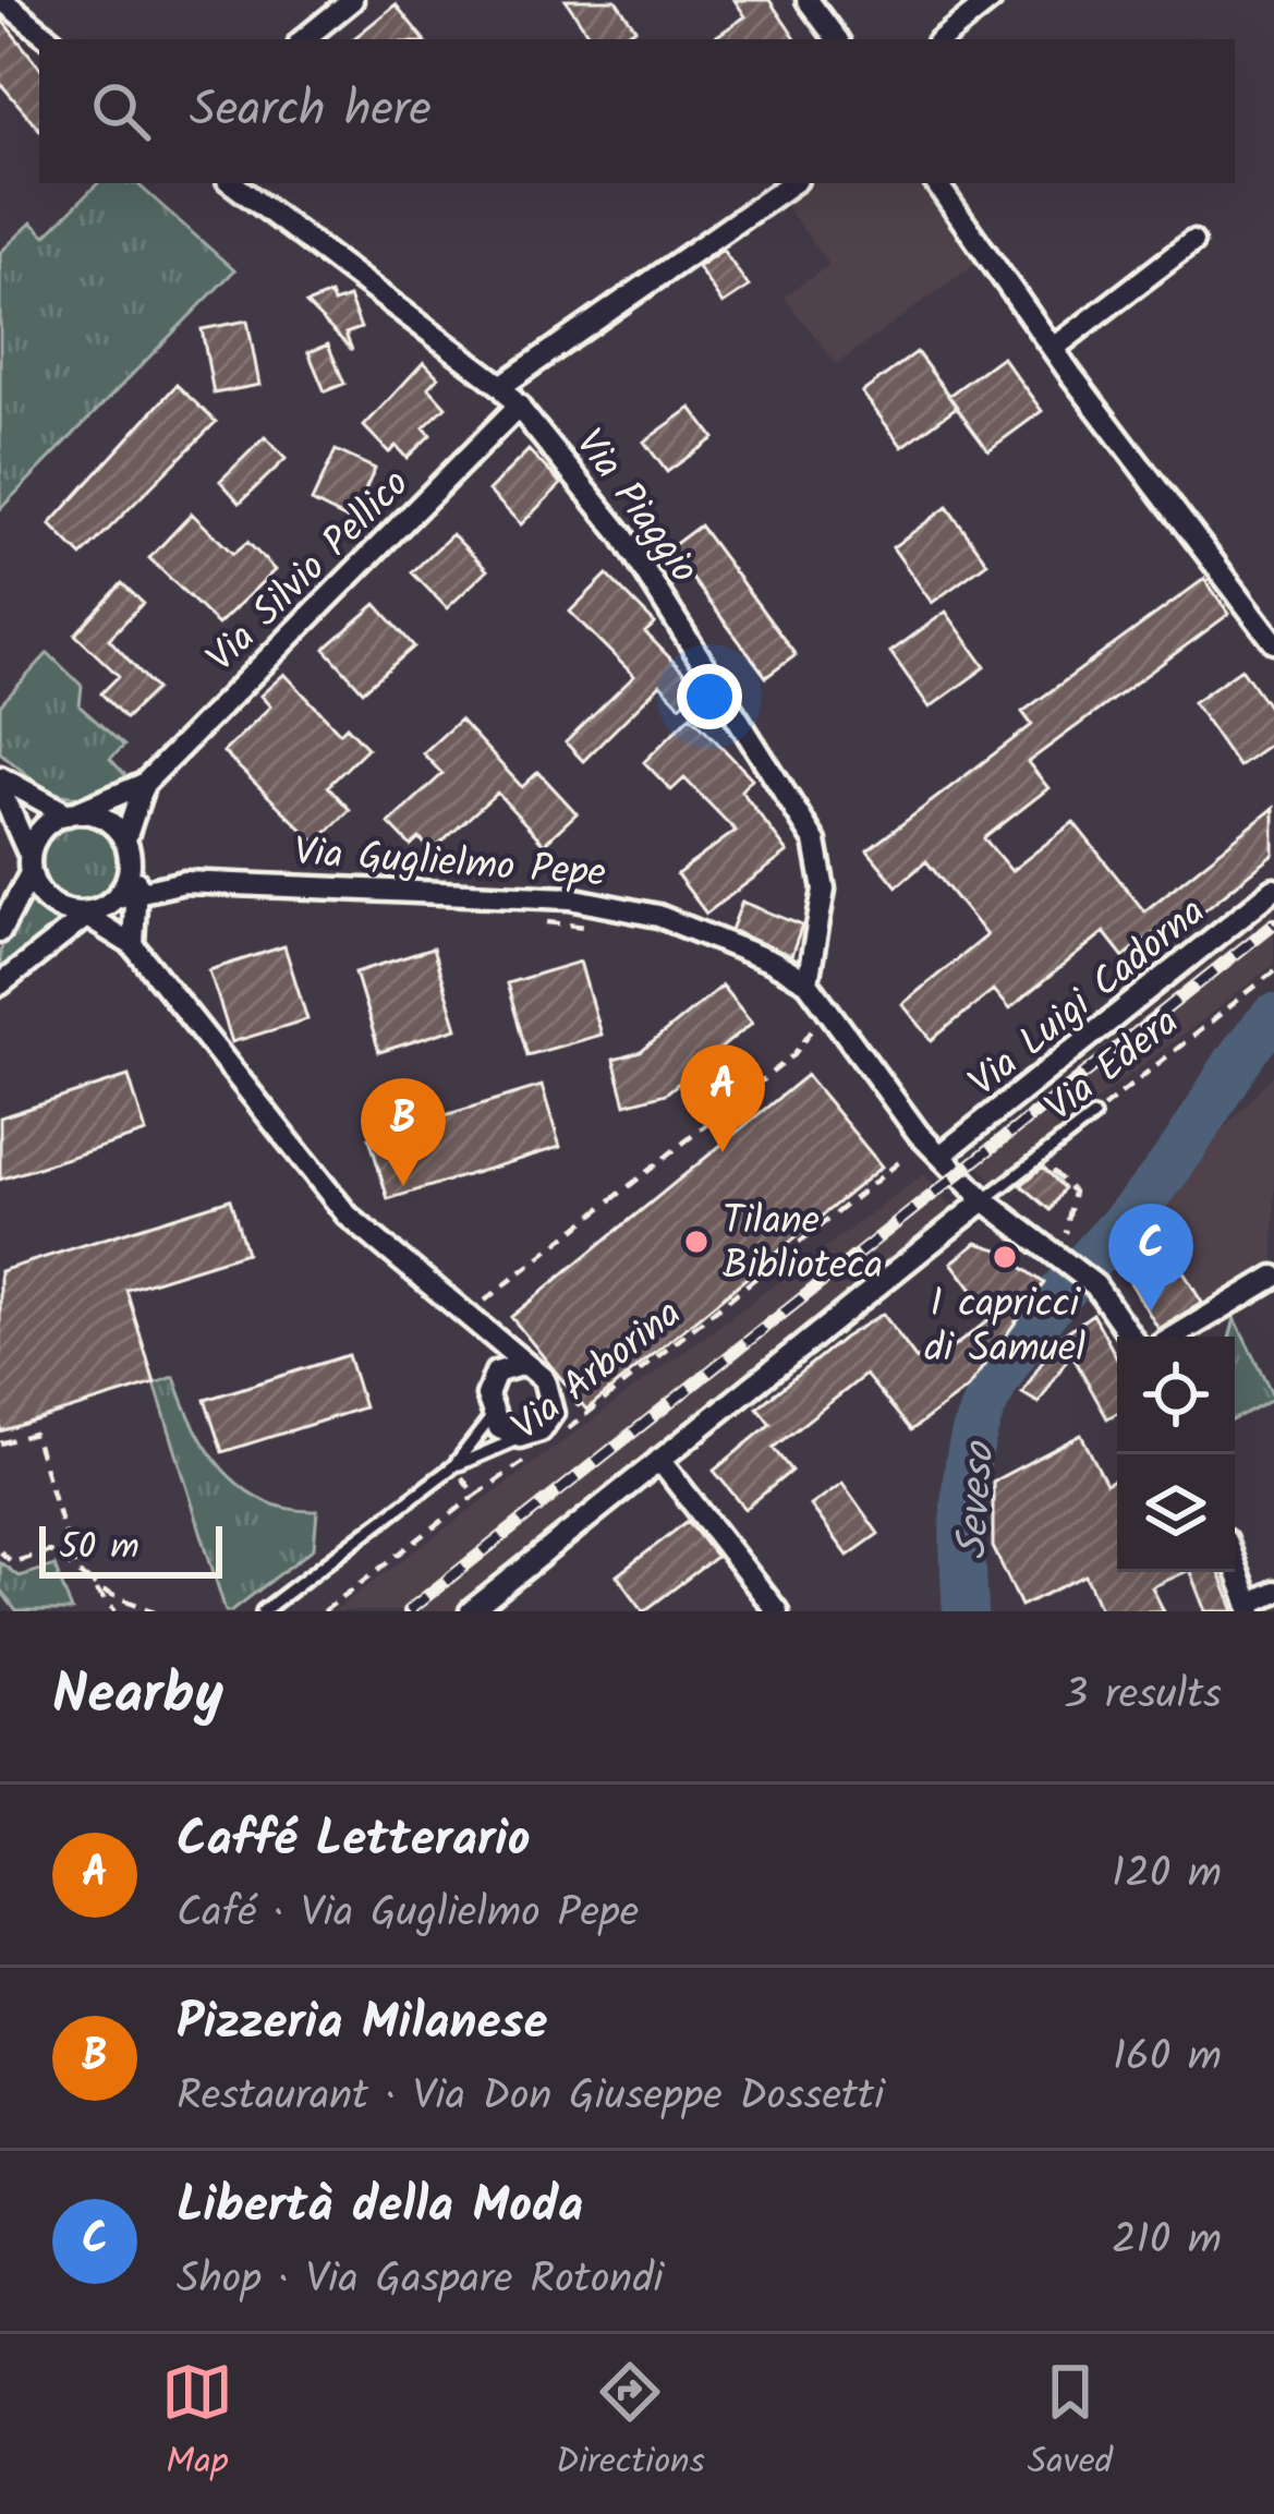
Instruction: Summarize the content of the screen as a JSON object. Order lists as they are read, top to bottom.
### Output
{
  "streets": {
    "street": [
      "Via Piaggio",
      "Via Silvio Pellico",
      "Via Guglielmo Pepe",
      "Via Luigi Cadorna"
    ],
    "lane": ["Via Edera", "Via Arborina"]
  },
  "crossings": [
    ["Via Piaggio", "Via Silvio Pellico"],
    ["Via Piaggio", "Via Guglielmo Pepe"],
    ["Via Silvio Pellico", "Via Guglielmo Pepe"],
    ["Via Guglielmo Pepe", "Via Luigi Cadorna"],
    ["Via Guglielmo Pepe", "Via Edera"]
  ],
  "water": ["Seveso"],
  "places": ["Tilane Biblioteca", "I capricci di Samuel"],
  "scale_bar": "50 m",
  "page": {
    "search": "Search here",
    "pins": ["A", "B", "C"],
    "scale": "50 m",
    "heading": ["Nearby", "3 results"],
    "list": [
      {
        "mark": "A",
        "name": "Caffé Letterario",
        "note": "Café · Via Guglielmo Pepe",
        "value": "120 m"
      },
      {
        "mark": "B",
        "name": "Pizzeria Milanese",
        "note": "Restaurant · Via Don Giuseppe Dossetti",
        "value": "160 m"
      },
      {
        "mark": "C",
        "name": "Libertà della Moda",
        "note": "Shop · Via Gaspare Rotondi",
        "value": "210 m"
      }
    ],
    "nav": ["Map", "Directions", "Saved"]
  }
}
